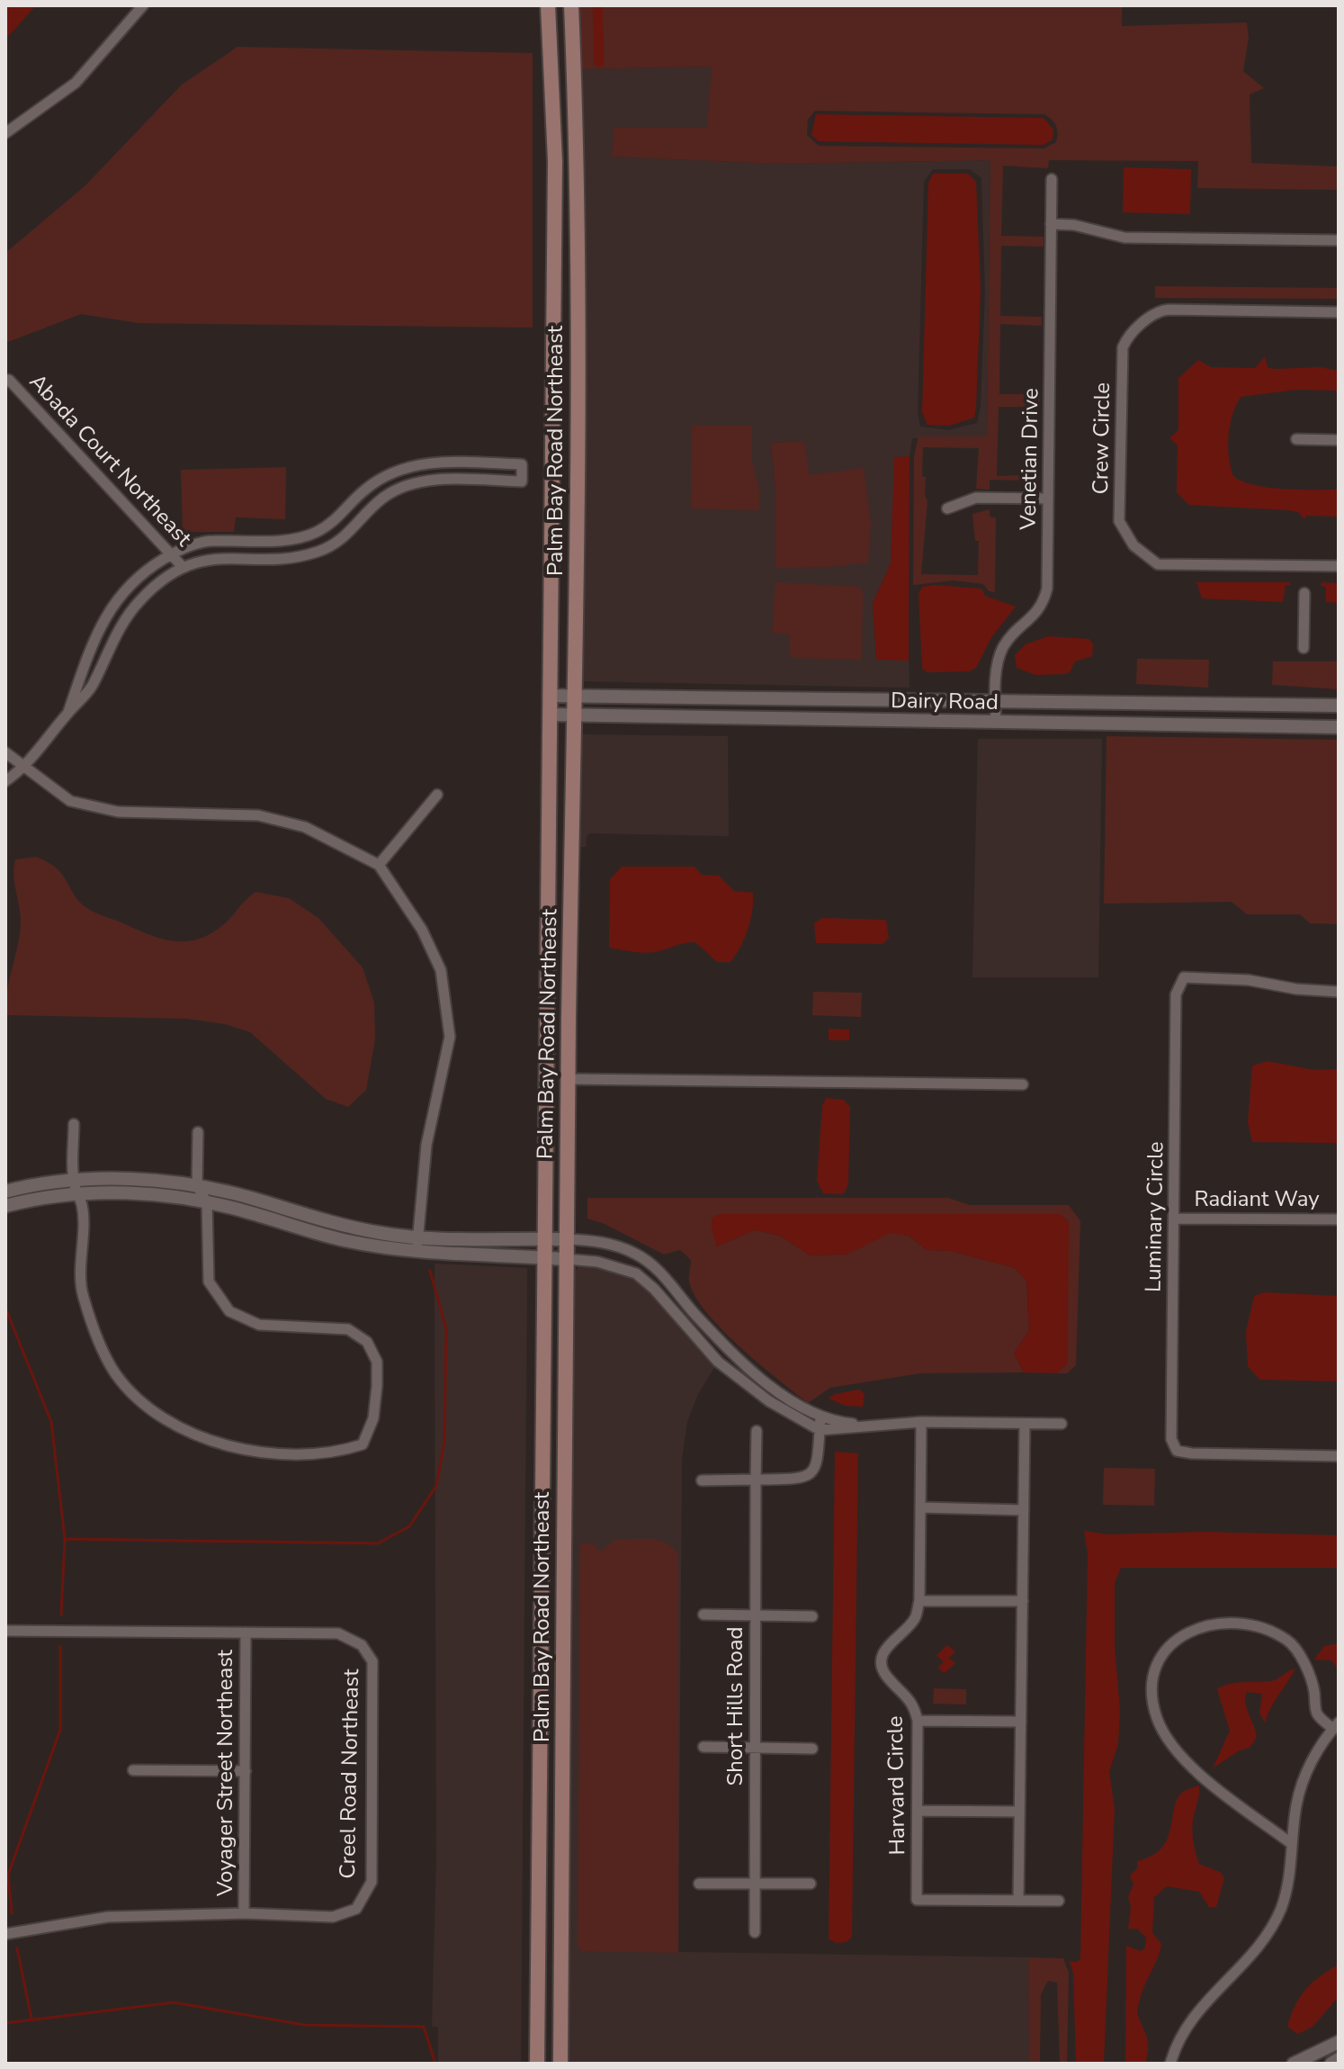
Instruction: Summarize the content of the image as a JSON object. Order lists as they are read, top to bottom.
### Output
{
  "streets": {
    "main road": ["Palm Bay Road Northeast"],
    "street": [
      "Crew Circle",
      "Venetian Drive",
      "Abada Court Northeast",
      "Dairy Road",
      "Radiant Way",
      "Luminary Circle",
      "Short Hills Road",
      "Voyager Street Northeast",
      "Creel Road Northeast",
      "Harvard Circle"
    ]
  },
  "crossings": [
    ["Palm Bay Road Northeast", "Dairy Road"],
    ["Venetian Drive", "Dairy Road"],
    ["Radiant Way", "Luminary Circle"],
    ["Voyager Street Northeast", "Creel Road Northeast"]
  ]
}
